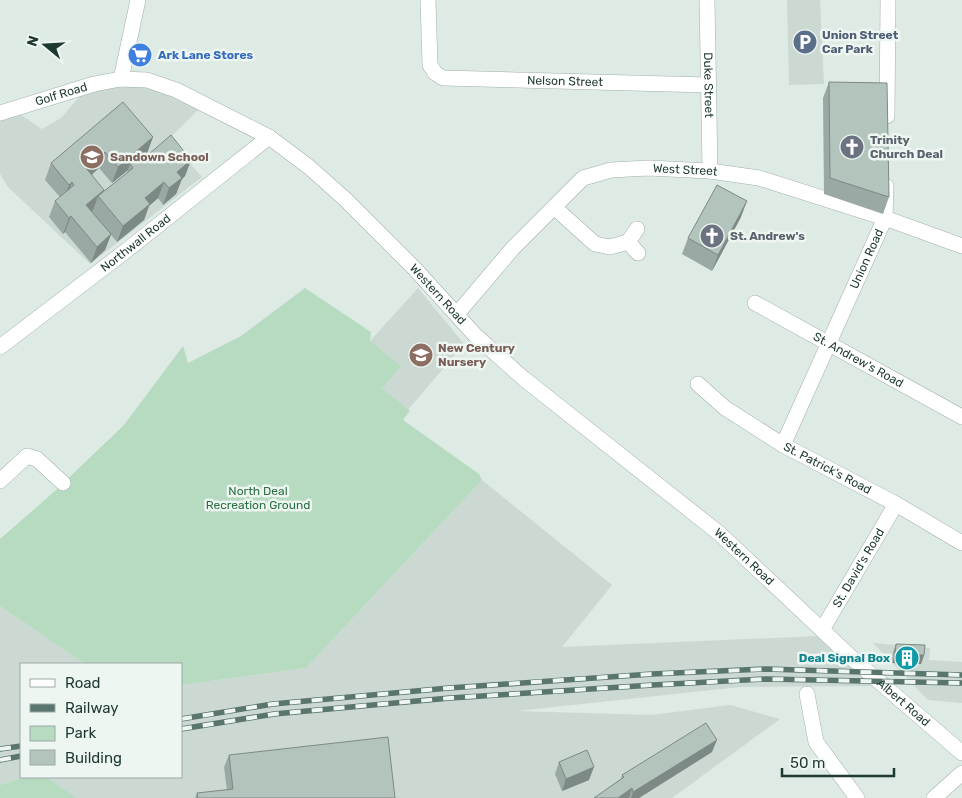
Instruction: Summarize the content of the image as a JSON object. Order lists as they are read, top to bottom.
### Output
{
  "streets": {
    "street": [
      "Nelson Street",
      "Duke Street",
      "Golf Road",
      "West Street",
      "Northwall Road",
      "Union Road",
      "Western Road",
      "St. Andrew's Road",
      "St. Patrick's Road",
      "St. David's Road",
      "Albert Road"
    ]
  },
  "crossings": [
    ["Nelson Street", "Duke Street"],
    ["Duke Street", "West Street"],
    ["Golf Road", "Western Road"],
    ["West Street", "Union Road"],
    ["West Street", "Western Road"],
    ["Northwall Road", "Western Road"],
    ["Union Road", "St. Andrew's Road"],
    ["Union Road", "St. Patrick's Road"],
    ["Western Road", "St. David's Road"],
    ["Western Road", "Albert Road"],
    ["St. Patrick's Road", "St. David's Road"],
    ["St. David's Road", "Albert Road"]
  ],
  "parks": ["North Deal Recreation Ground"],
  "places": {
    "parking": ["Union Street Car Park"],
    "supermarket": ["Ark Lane Stores"],
    "church": ["Trinity Church Deal", "St. Andrew's"],
    "school or university": ["Sandown School", "New Century Nursery"],
    "building": ["Deal Signal Box"]
  },
  "legend": [
    "Road",
    "Railway",
    "Park",
    "Building"
  ],
  "scale_bar": "50 m",
  "north": "left"
}
